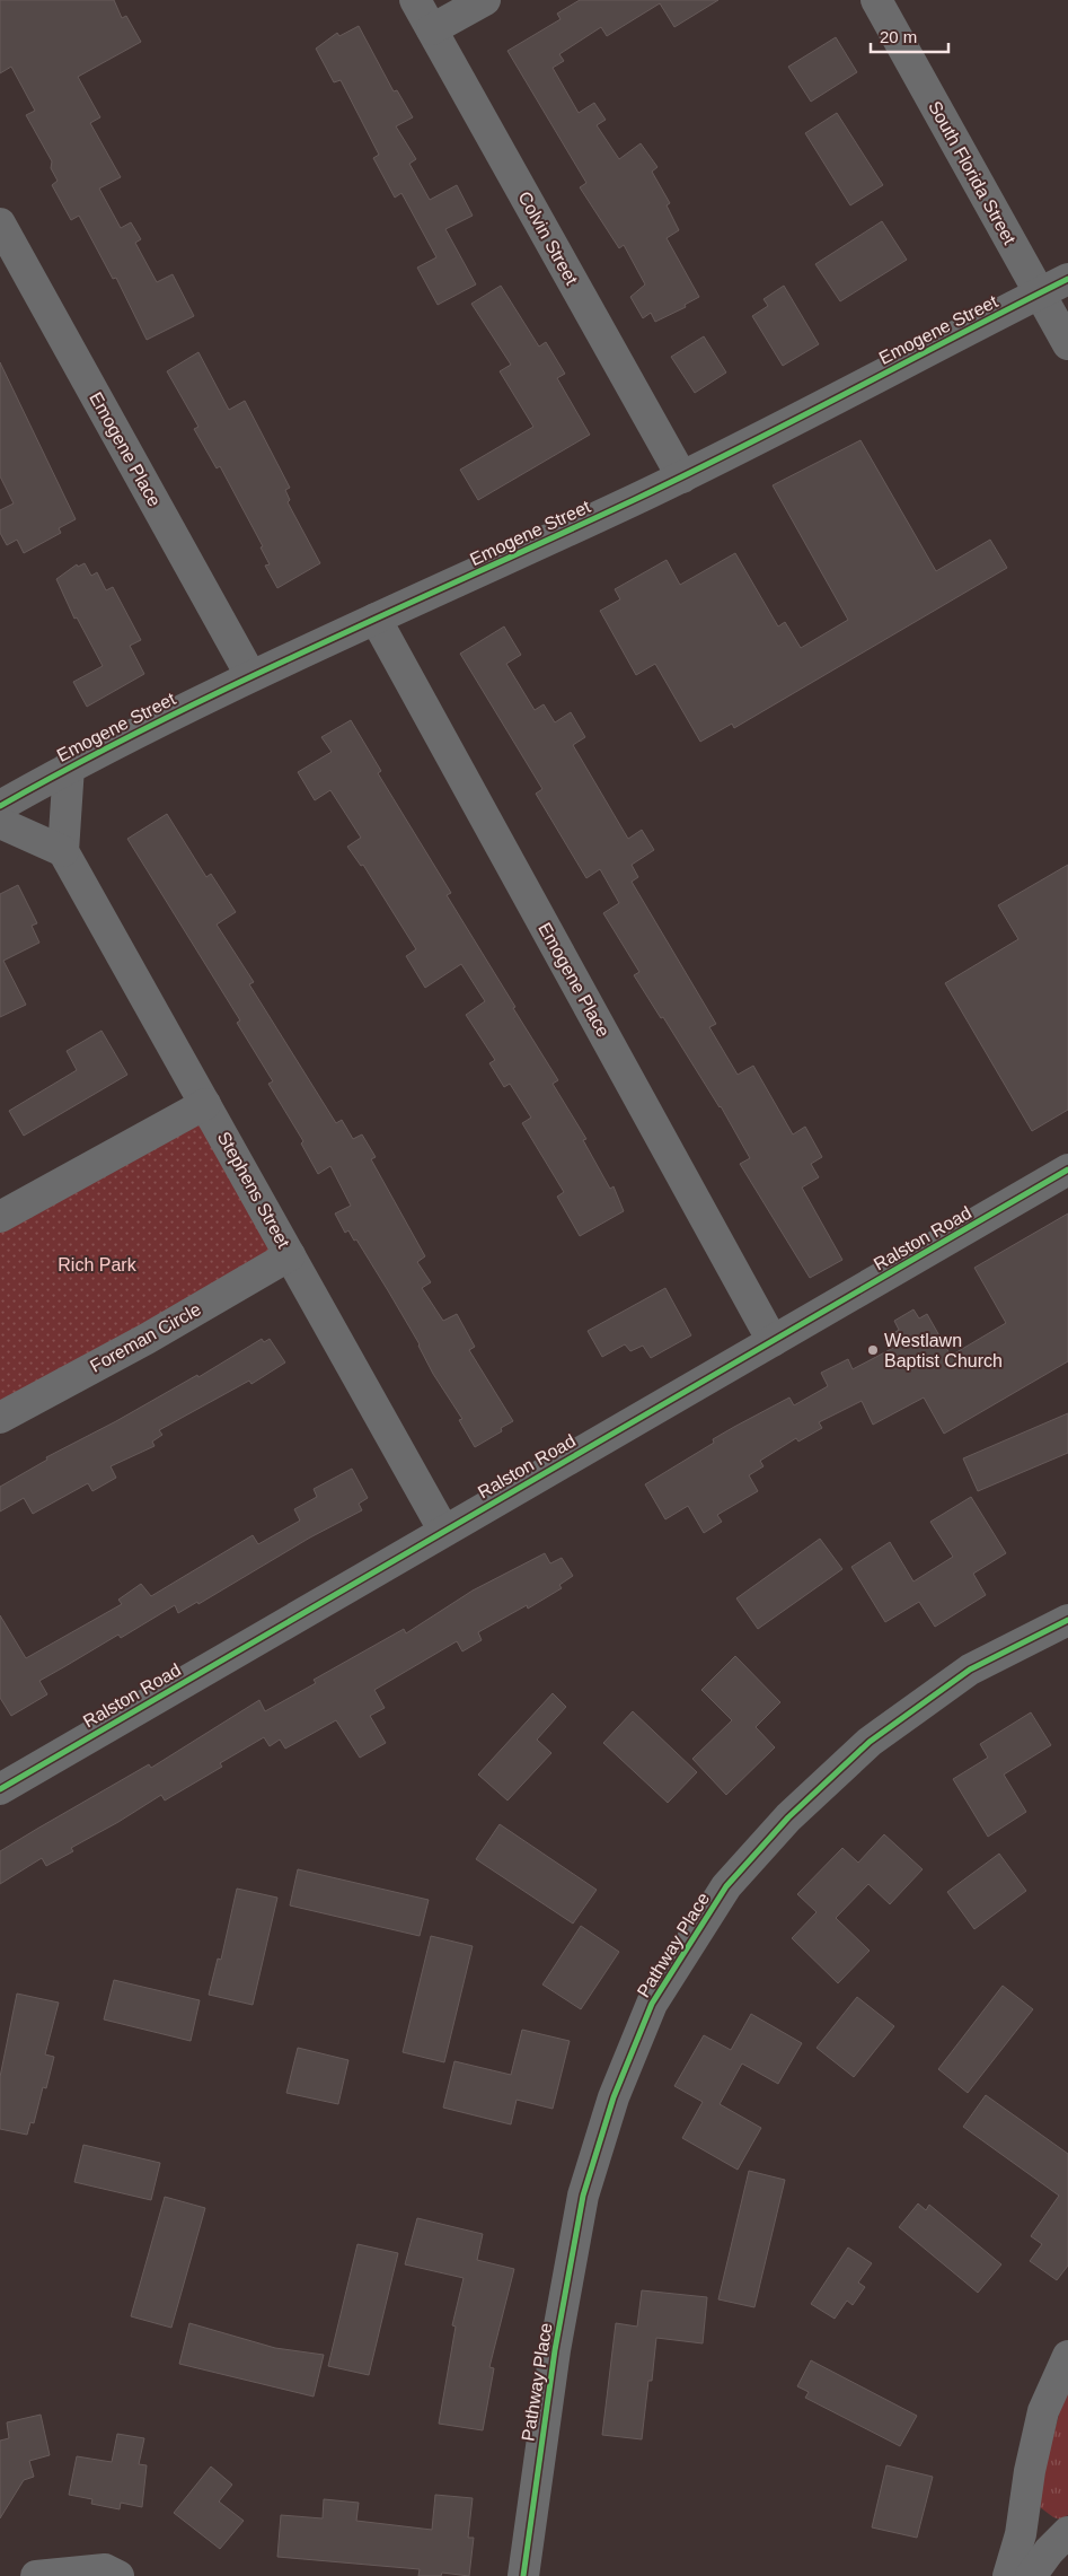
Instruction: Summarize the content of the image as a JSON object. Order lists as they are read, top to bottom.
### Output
{
  "streets": {
    "street": [
      "South Florida Street",
      "Colvin Street",
      "Emogene Street",
      "Emogene Place",
      "Stephens Street",
      "Ralston Road",
      "Foreman Circle",
      "Pathway Place"
    ]
  },
  "crossings": [
    ["South Florida Street", "Emogene Street"],
    ["Colvin Street", "Emogene Street"],
    ["Emogene Street", "Emogene Place"],
    ["Emogene Place", "Ralston Road"],
    ["Stephens Street", "Ralston Road"],
    ["Stephens Street", "Foreman Circle"]
  ],
  "parks": ["Rich Park"],
  "places": ["Westlawn Baptist Church"],
  "scale_bar": "20 m"
}
